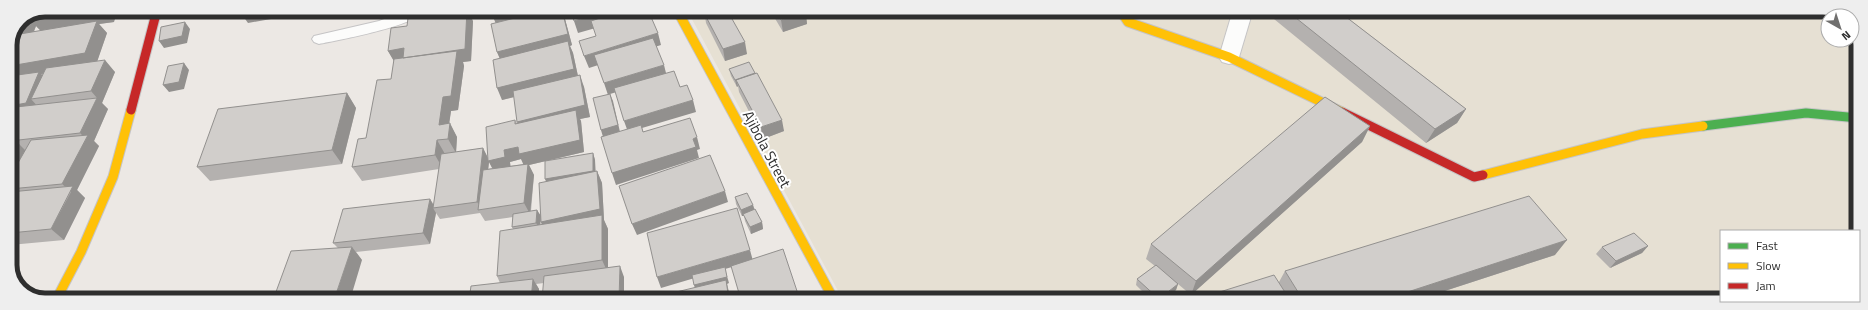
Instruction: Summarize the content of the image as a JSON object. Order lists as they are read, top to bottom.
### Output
{
  "streets": {
    "street": ["Ajibola Street"]
  },
  "legend": ["Fast", "Slow", "Jam"],
  "north": "bottom right"
}
